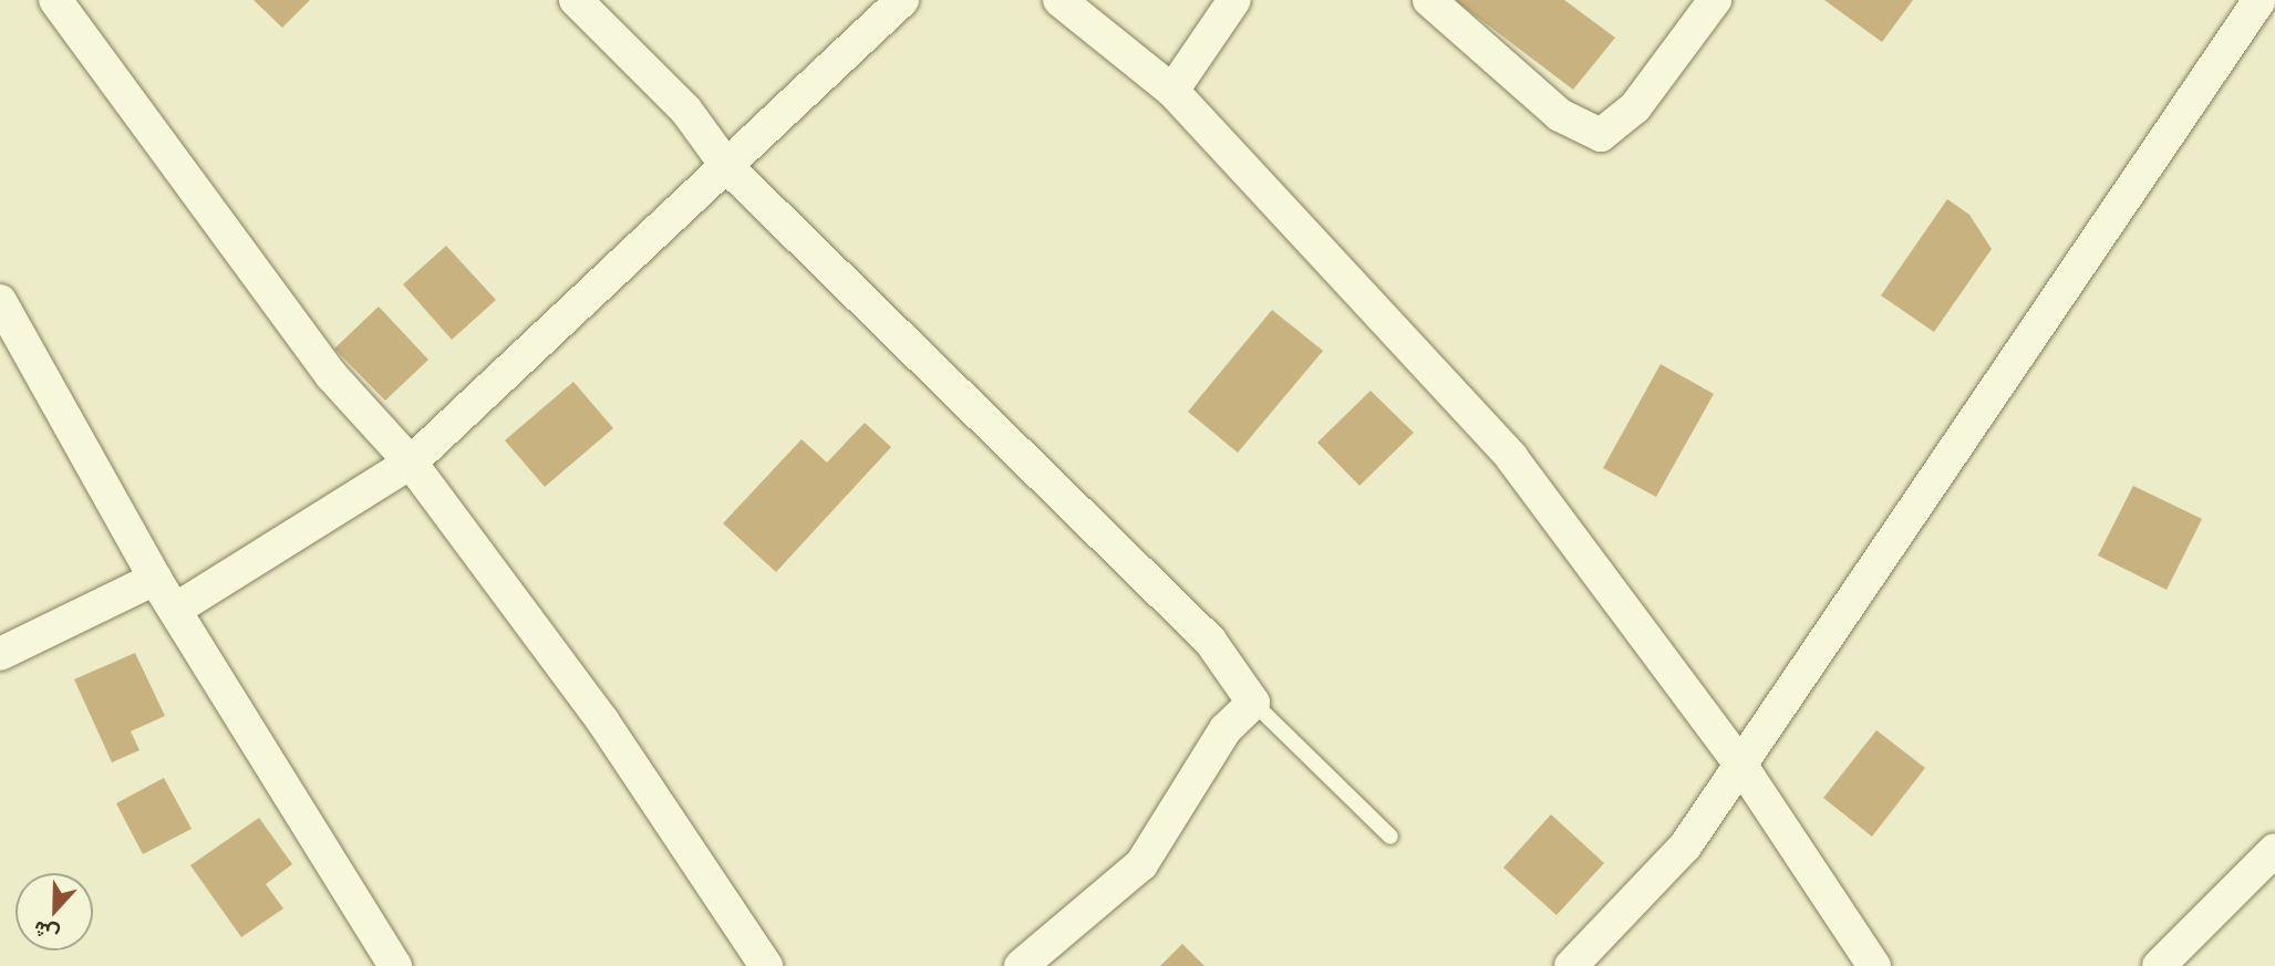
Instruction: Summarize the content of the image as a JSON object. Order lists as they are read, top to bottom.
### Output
{
  "north": "bottom"
}
